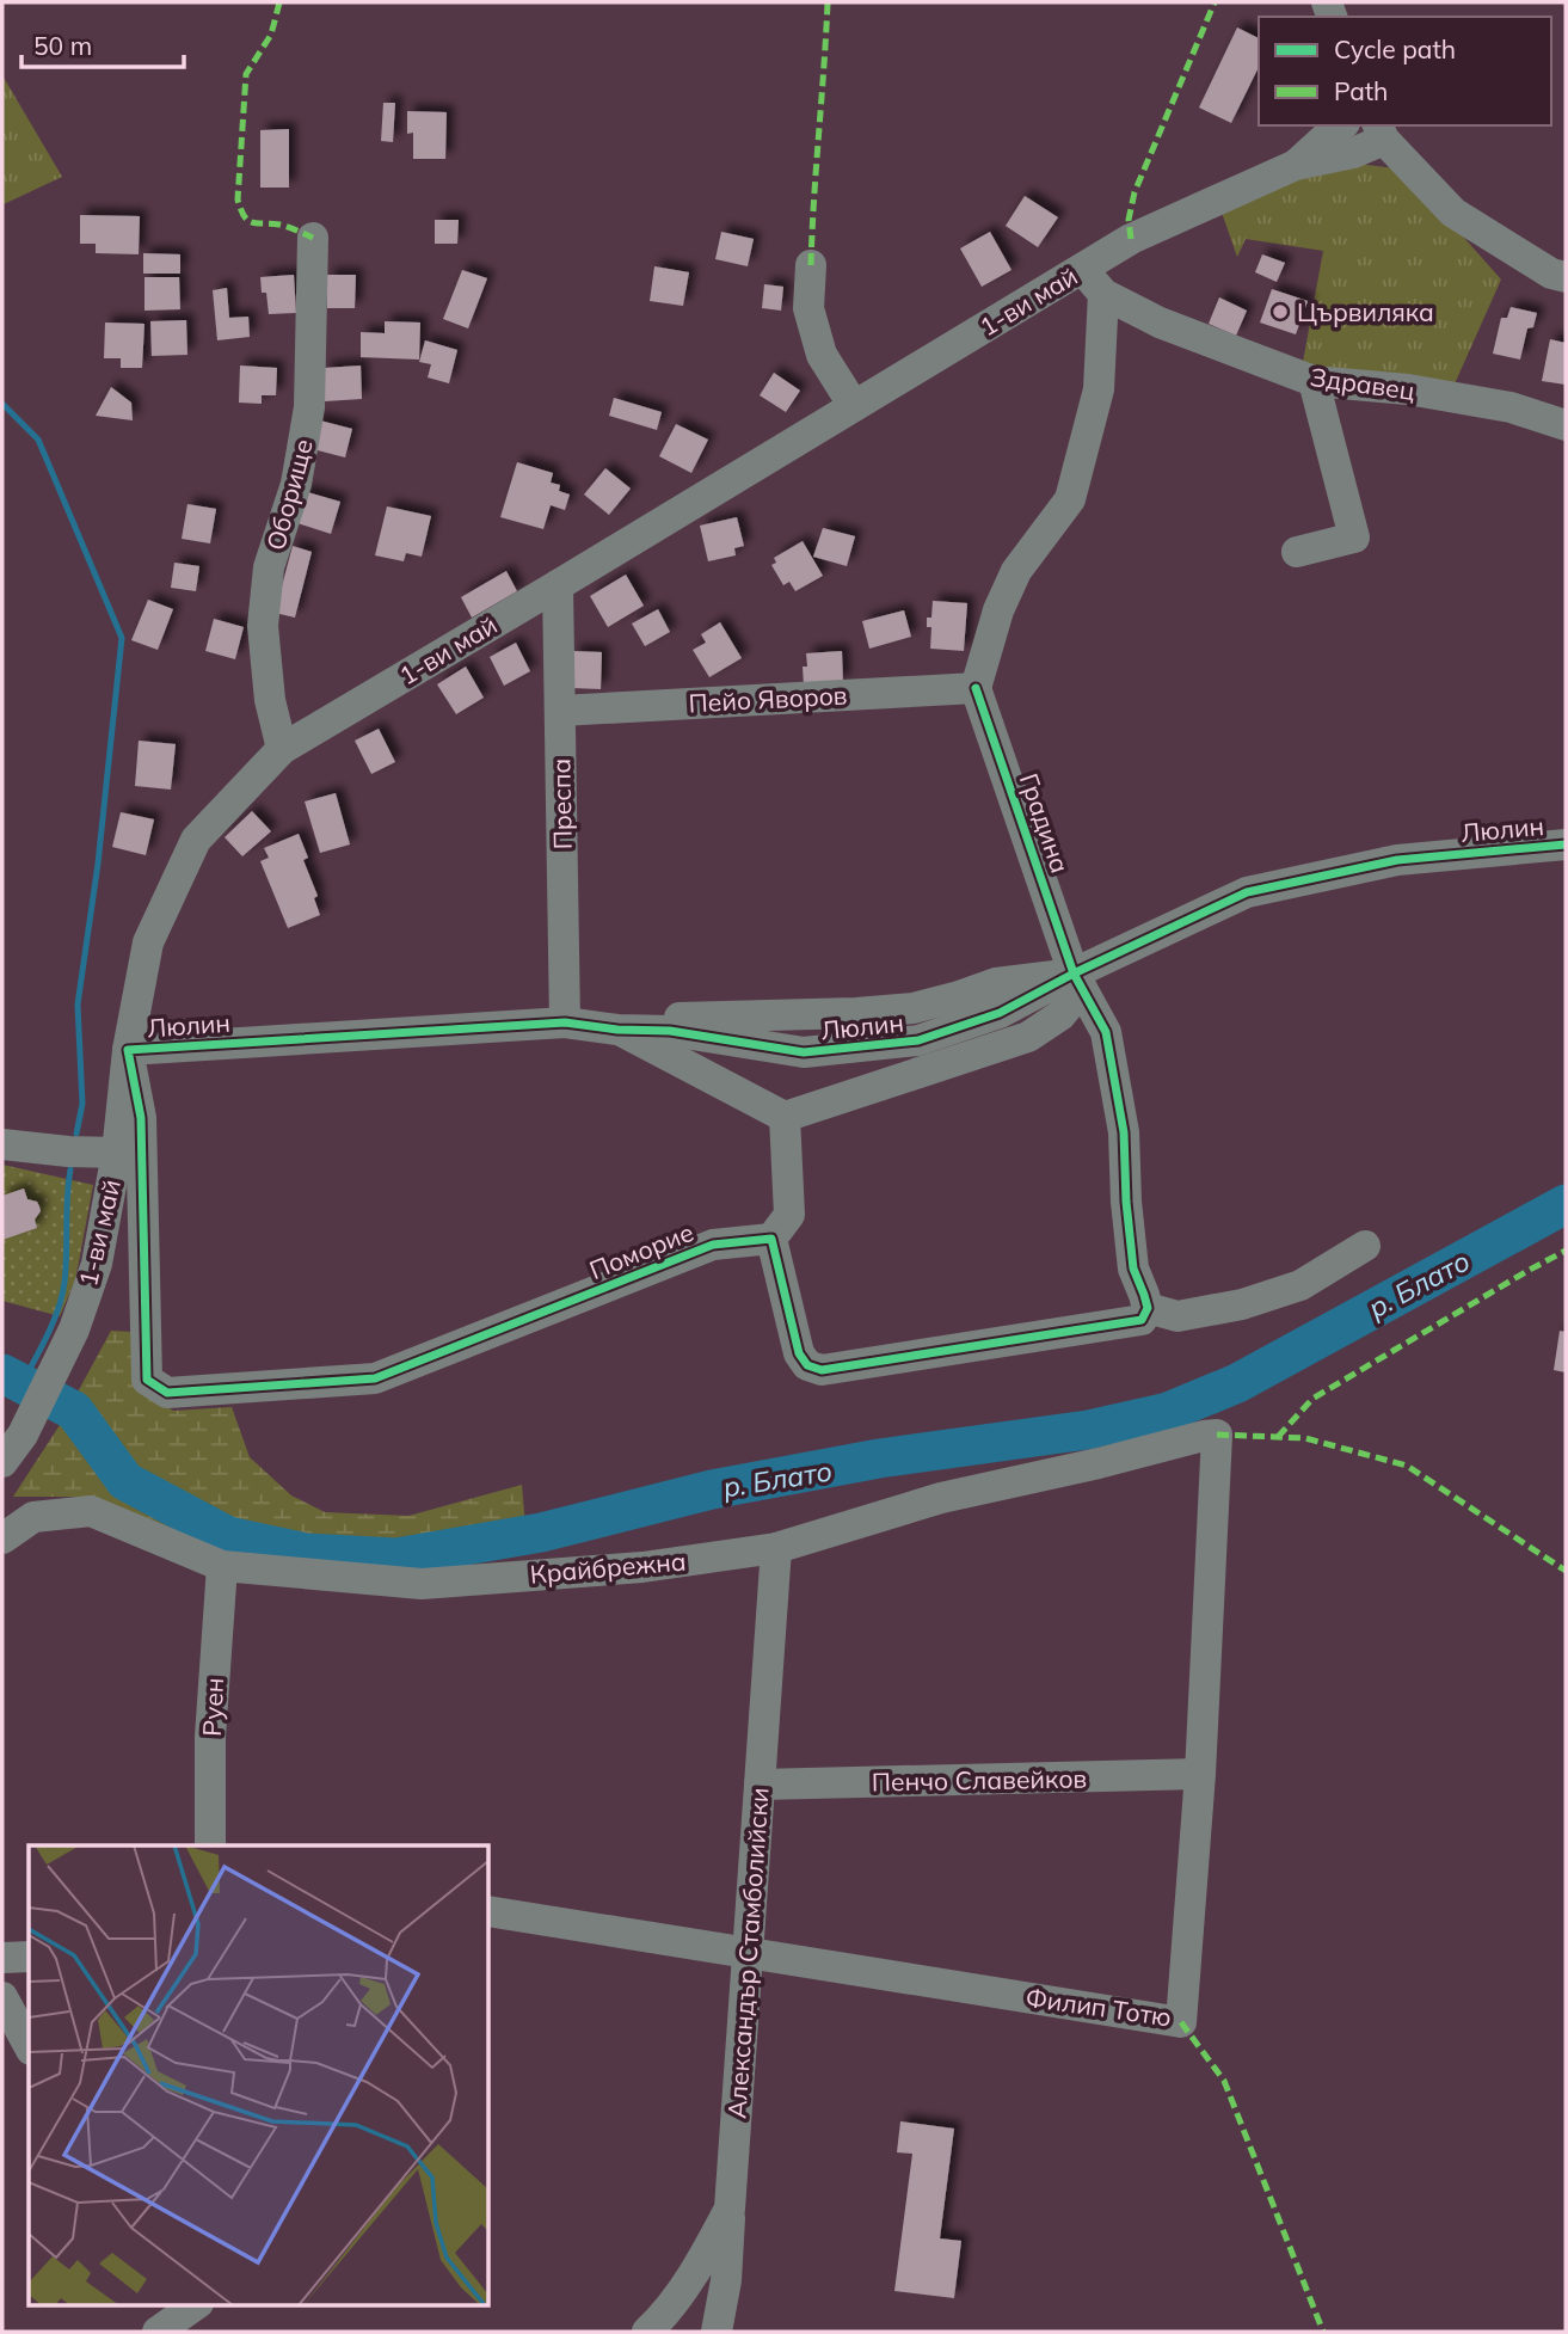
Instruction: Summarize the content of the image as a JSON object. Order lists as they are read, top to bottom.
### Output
{
  "streets": {
    "street": [
      "1-ви май",
      "Здравец",
      "Оборище",
      "Пейо Яворов",
      "Преспа",
      "Градина",
      "Люлин",
      "Поморие",
      "Крайбрежна",
      "Руен",
      "Пенчо Славейков",
      "Александър Стамболийски",
      "Филип Тотю"
    ]
  },
  "crossings": [
    ["1-ви май", "Здравец"],
    ["1-ви май", "Оборище"],
    ["1-ви май", "Преспа"],
    ["1-ви май", "Люлин"],
    ["1-ви май", "Поморие"],
    ["Пейо Яворов", "Преспа"],
    ["Пейо Яворов", "Градина"],
    ["Преспа", "Люлин"],
    ["Градина", "Люлин"],
    ["Люлин", "Поморие"],
    ["Крайбрежна", "Руен"],
    ["Крайбрежна", "Александър Стамболийски"],
    ["Крайбрежна", "Филип Тотю"],
    ["Пенчо Славейков", "Александър Стамболийски"],
    ["Пенчо Славейков", "Филип Тотю"],
    ["Александър Стамболийски", "Филип Тотю"]
  ],
  "water": ["р. Блато"],
  "places": ["Цървиляка"],
  "legend": ["Cycle path", "Path"],
  "scale_bar": "50 m"
}
